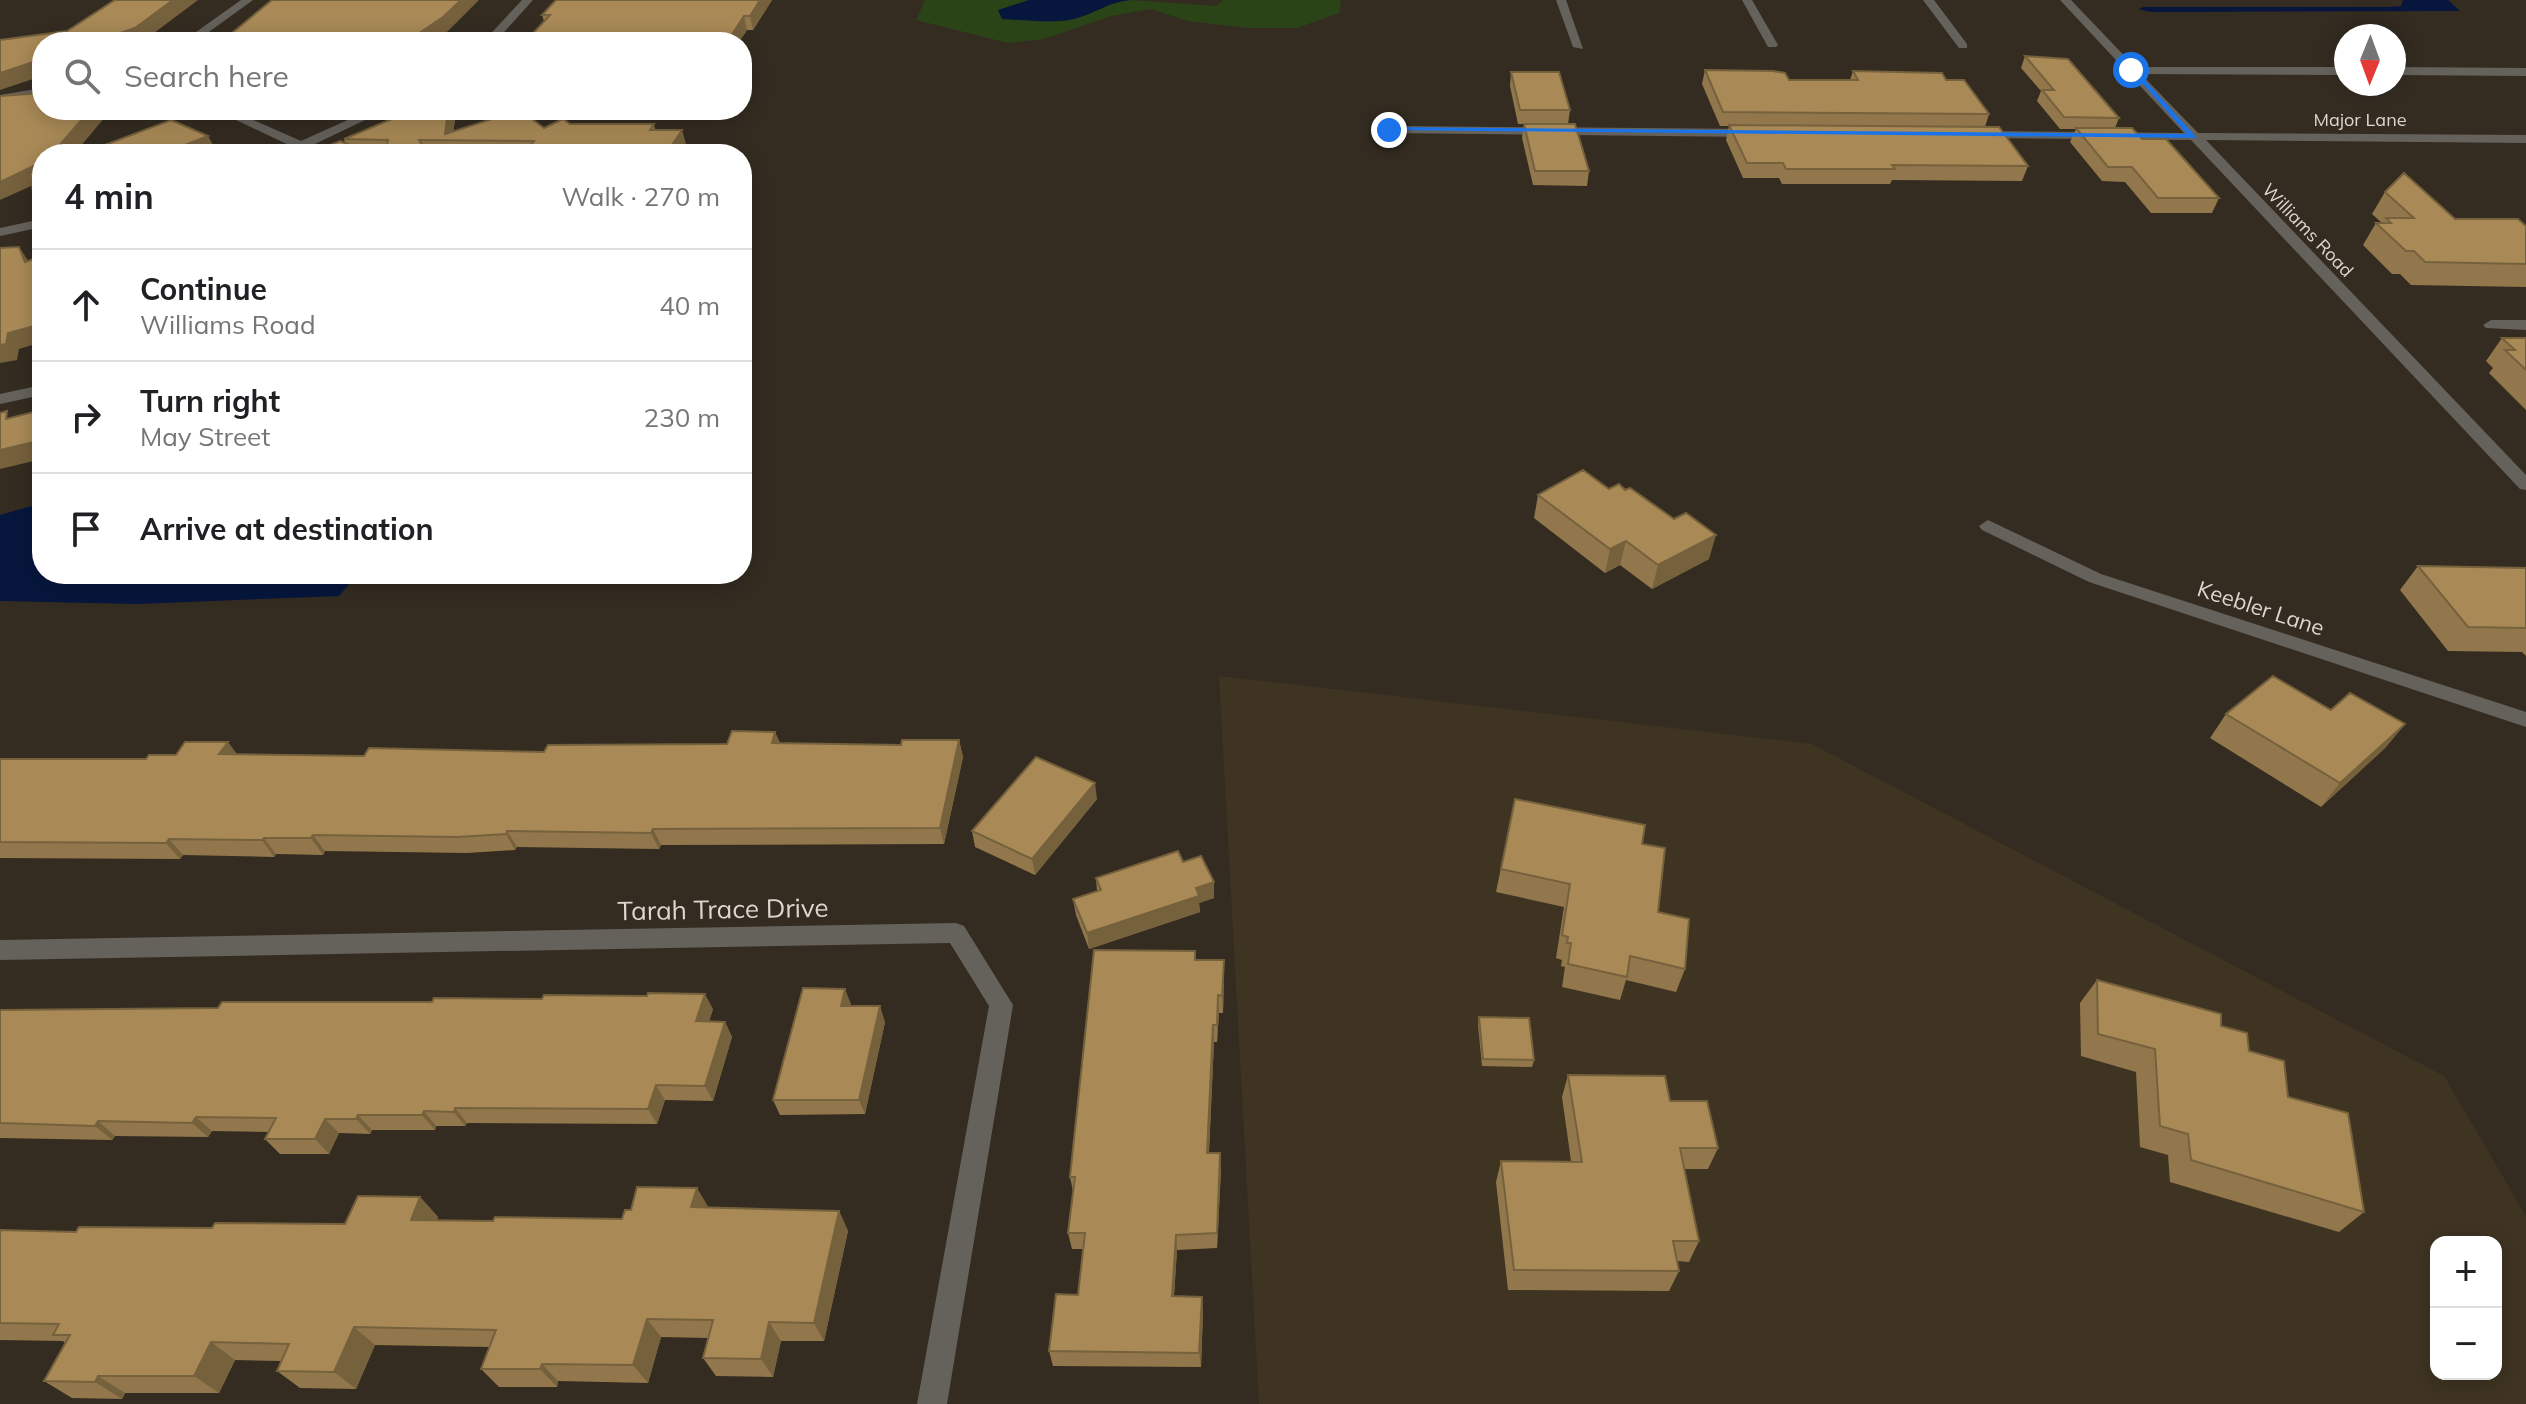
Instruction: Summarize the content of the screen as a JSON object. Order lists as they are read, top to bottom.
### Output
{
  "streets": {
    "street": [
      "Major Lane",
      "Williams Road",
      "Keebler Lane",
      "Tarah Trace Drive"
    ]
  },
  "crossings": [
    ["Major Lane", "Williams Road"]
  ],
  "north": "bottom",
  "page": {
    "search": "Search here",
    "heading": ["4 min", "Walk · 270 m"],
    "list": [
      ["Continue", "Williams Road", "40 m"],
      ["Turn right", "May Street", "230 m"],
      "Arrive at destination"
    ],
    "map_buttons": ["+", "−"]
  }
}
